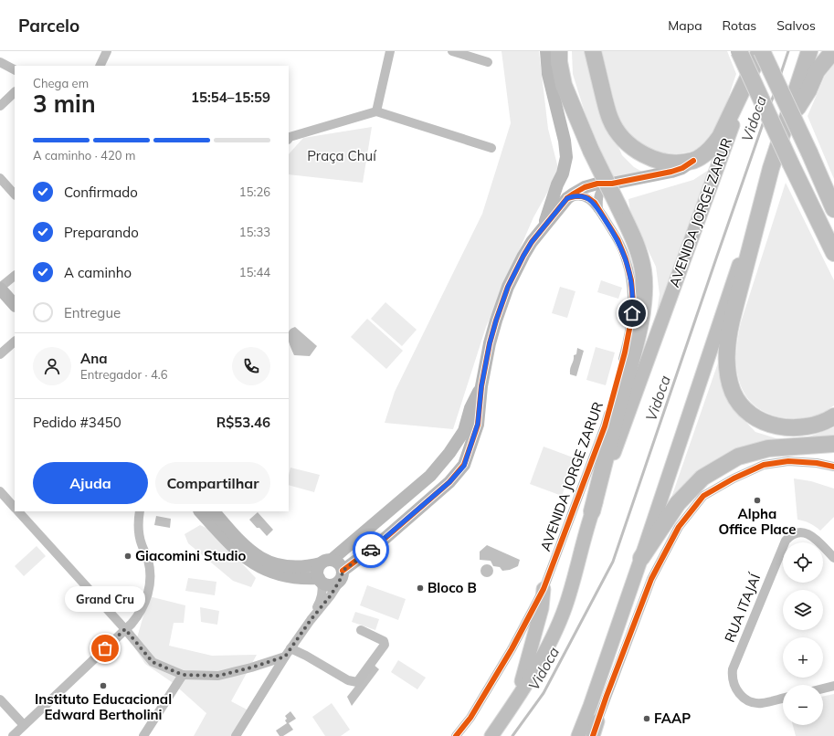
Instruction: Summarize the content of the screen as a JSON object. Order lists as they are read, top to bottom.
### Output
{
  "streets": {
    "main road": ["AVENIDA JORGE ZARUR"],
    "street": ["RUA ITAJAÍ"]
  },
  "water": ["Vidoca"],
  "parks": ["Praça Chuí"],
  "places": [
    "Alpha Office Place",
    "Giacomini Studio",
    "Bloco B",
    "Grand Cru",
    "Instituto Educacional Edward Bertholini",
    "FAAP"
  ],
  "page": {
    "header": "Parcelo",
    "nav": ["Mapa", "Rotas", "Salvos"],
    "heading": ["3 min", "Chega em", "15:54–15:59"],
    "panel": [
      "Ana",
      "Entregador · 4.6",
      "Pedido #3450",
      "R$53.46"
    ],
    "bar": "A caminho · 420 m",
    "list": [
      ["Confirmado", "15:26"],
      ["Preparando", "15:33"],
      ["A caminho", "15:44"],
      "Entregue"
    ],
    "buttons": ["Ajuda", "Compartilhar"],
    "map_buttons": ["+", "−"],
    "bubble": "Grand Cru"
  }
}
